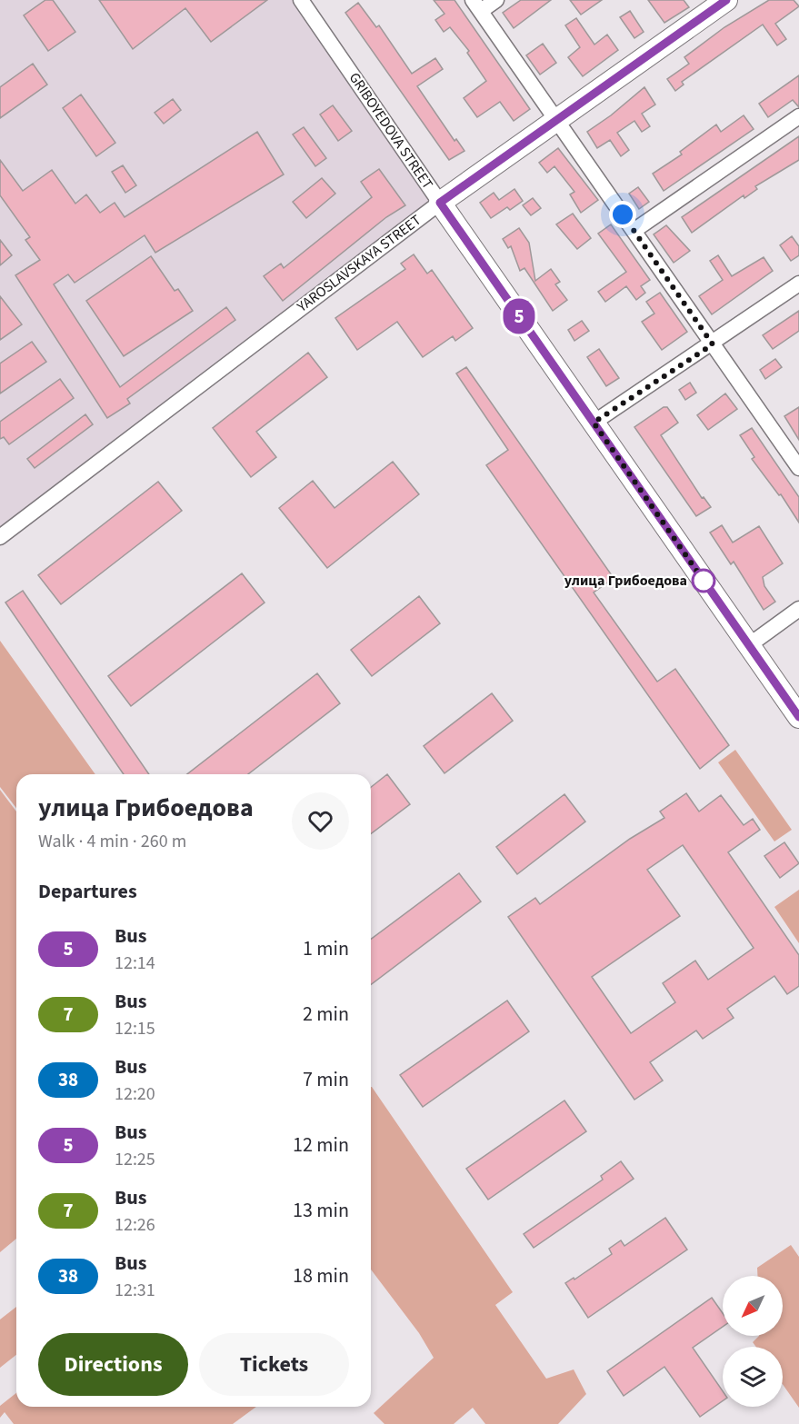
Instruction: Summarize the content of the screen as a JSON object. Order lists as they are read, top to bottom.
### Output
{
  "streets": {
    "street": ["GRIBOYEDOVA STREET", "YAROSLAVSKAYA STREET"]
  },
  "crossings": [
    ["GRIBOYEDOVA STREET", "YAROSLAVSKAYA STREET"]
  ],
  "places": ["улица Грибоедова"],
  "lines": ["bus line 5"],
  "north": "bottom left",
  "page": {
    "on_map": "5",
    "heading": [
      ["улица Грибоедова", "Walk · 4 min · 260 m"],
      "Departures"
    ],
    "list": [
      {
        "mark": "5",
        "name": "Bus",
        "note": "12:14",
        "value": "1 min"
      },
      {
        "mark": "7",
        "name": "Bus",
        "note": "12:15",
        "value": "2 min"
      },
      {
        "mark": "38",
        "name": "Bus",
        "note": "12:20",
        "value": "7 min"
      },
      {
        "mark": "5",
        "name": "Bus",
        "note": "12:25",
        "value": "12 min"
      },
      {
        "mark": "7",
        "name": "Bus",
        "note": "12:26",
        "value": "13 min"
      },
      {
        "mark": "38",
        "name": "Bus",
        "note": "12:31",
        "value": "18 min"
      }
    ],
    "buttons": ["Directions", "Tickets"]
  }
}
